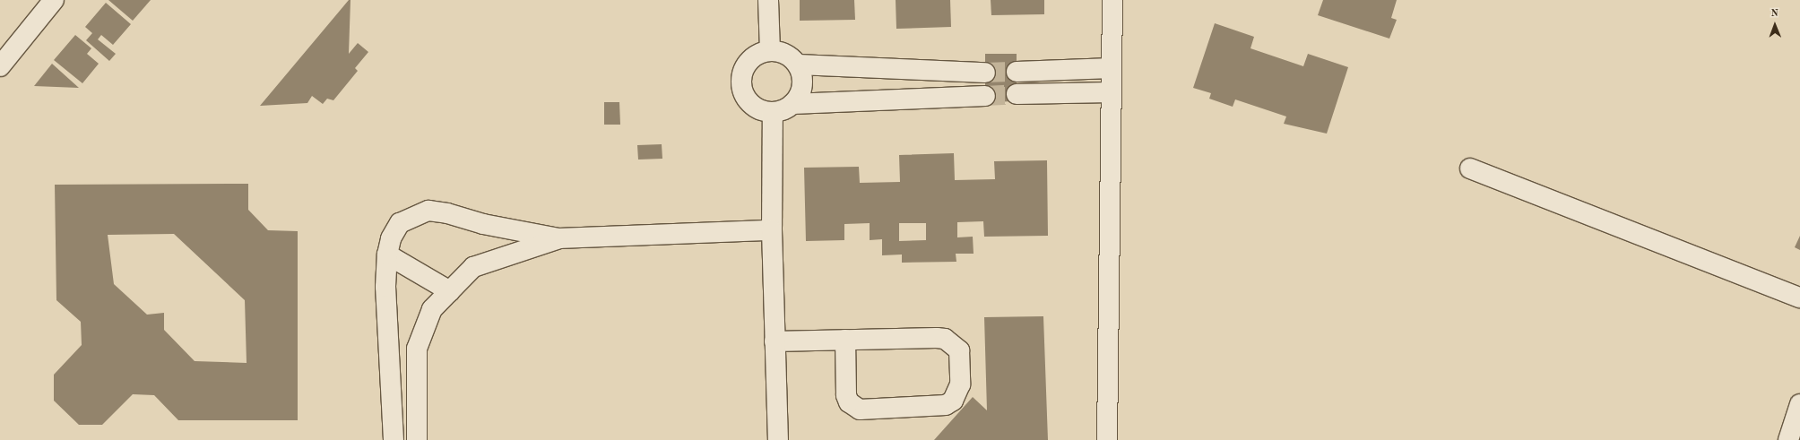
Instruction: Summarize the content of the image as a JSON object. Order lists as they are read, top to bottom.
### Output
{
  "north": "top"
}
